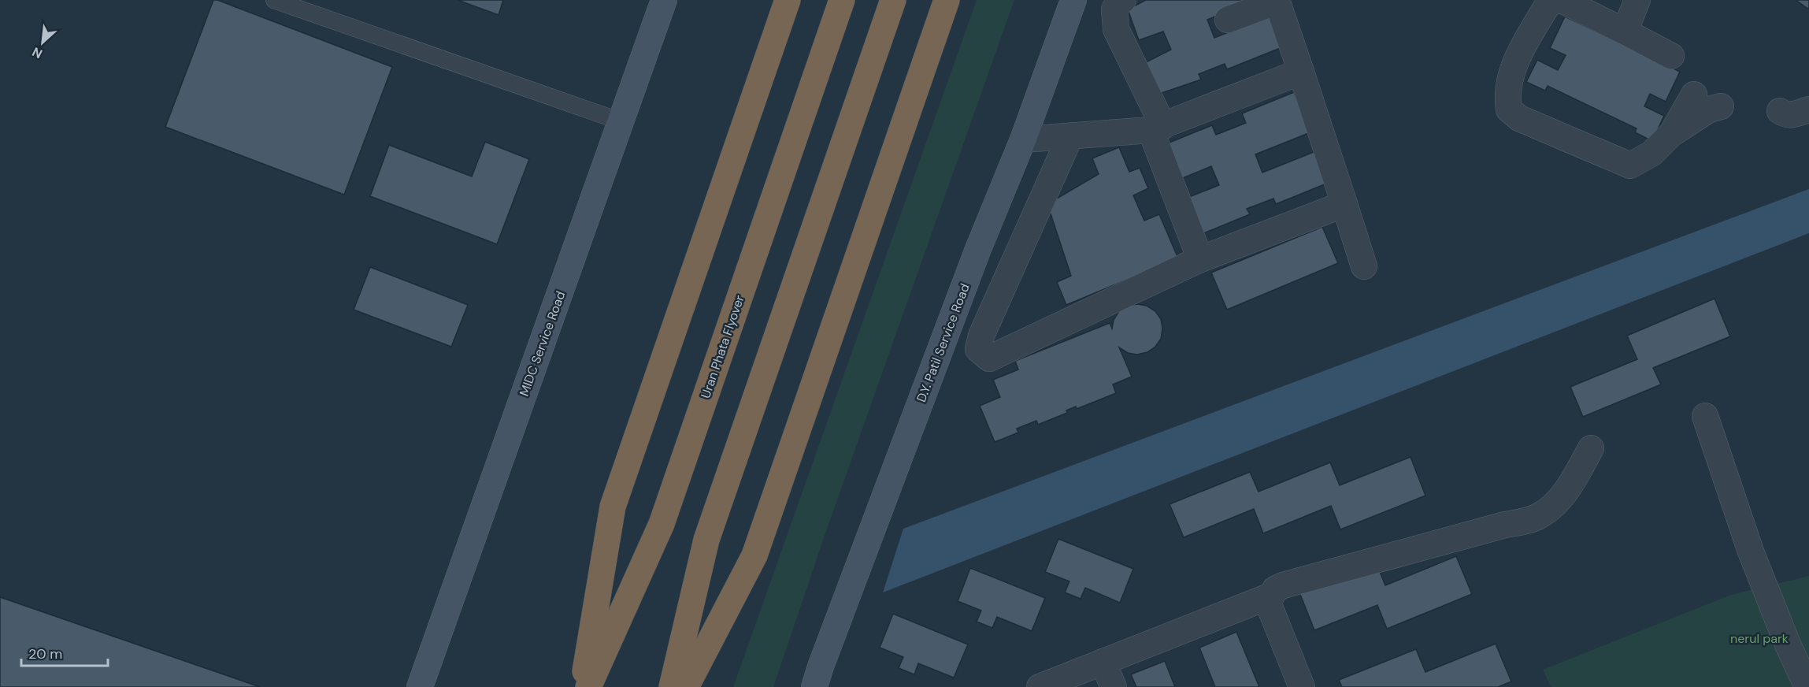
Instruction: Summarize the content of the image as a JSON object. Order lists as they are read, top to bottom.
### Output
{
  "streets": {
    "highway": ["Uran Phata Flyover"],
    "street": ["D.Y. Patil Service Road", "MIDC Service Road"]
  },
  "parks": ["nerul park"],
  "scale_bar": "20 m",
  "north": "bottom left"
}
